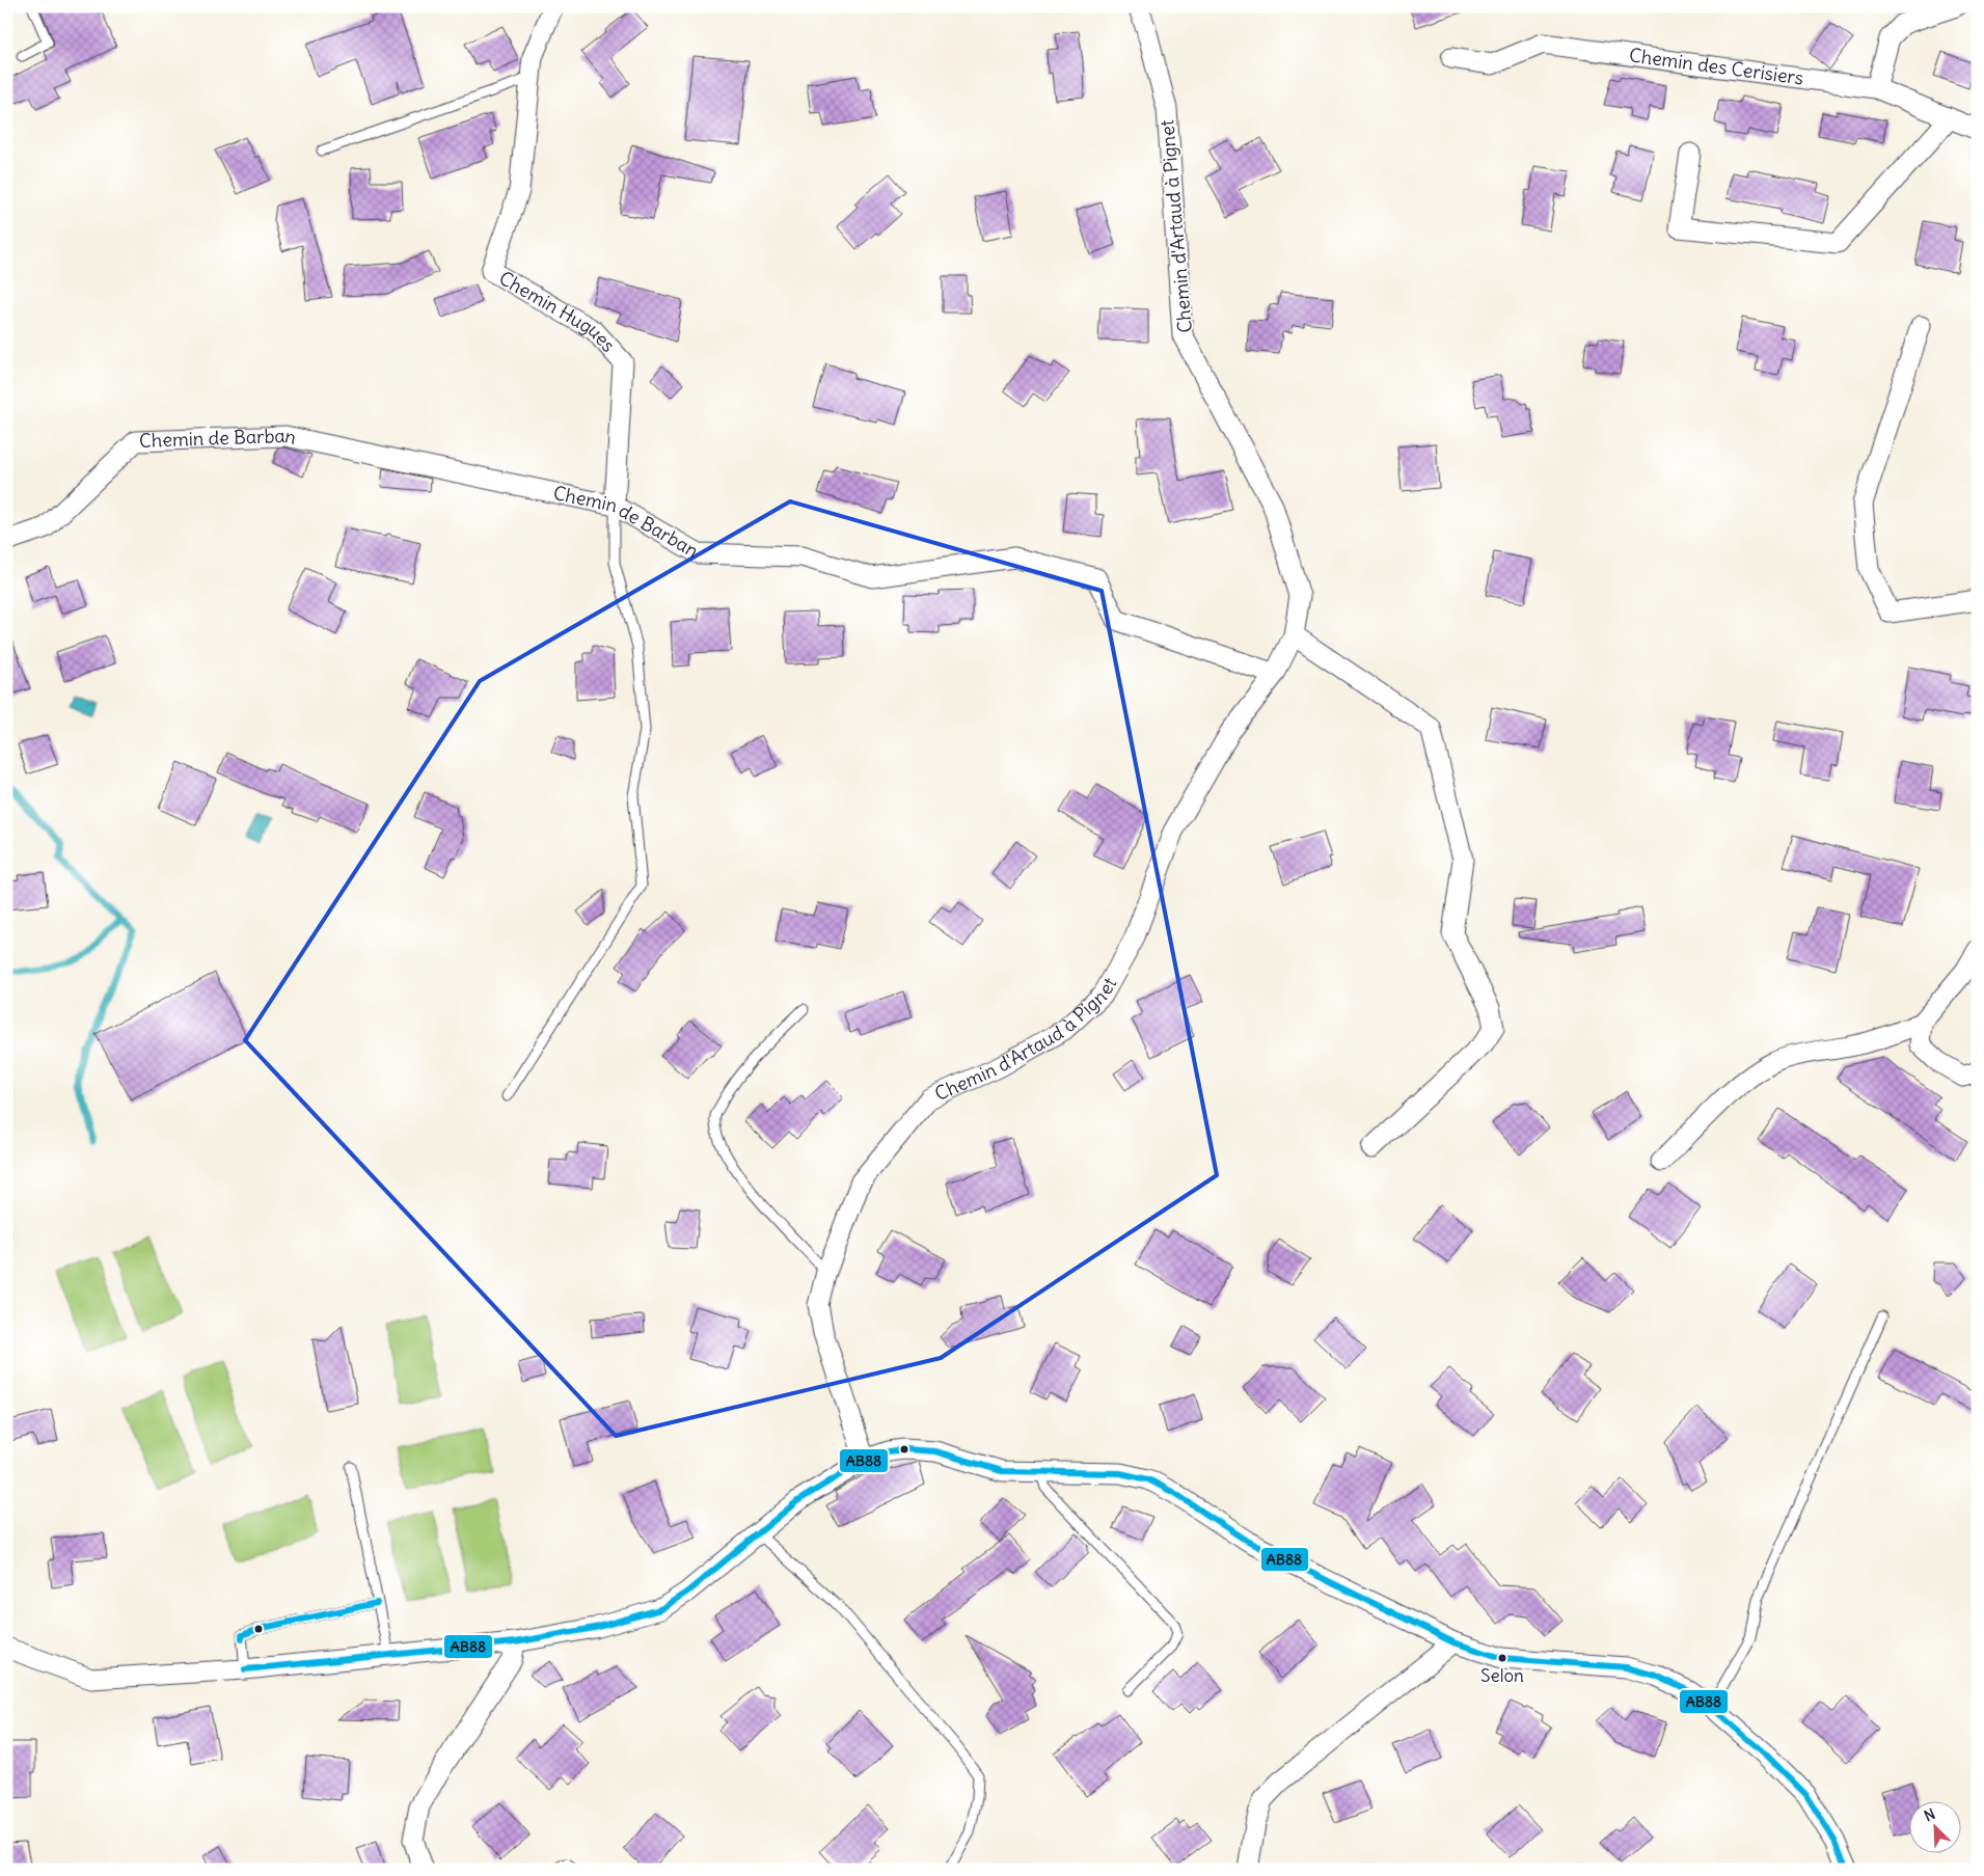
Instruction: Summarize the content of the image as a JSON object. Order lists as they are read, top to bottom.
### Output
{
  "streets": {
    "street": [
      "Chemin des Cerisiers",
      "Chemin d'Artaud à Pignet",
      "Chemin Hugues",
      "Chemin de Barban"
    ]
  },
  "crossings": [
    ["Chemin d'Artaud à Pignet", "Chemin de Barban"],
    ["Chemin Hugues", "Chemin de Barban"]
  ],
  "places": ["Selon"],
  "lines": ["transit line AB88"],
  "north": "top left"
}
